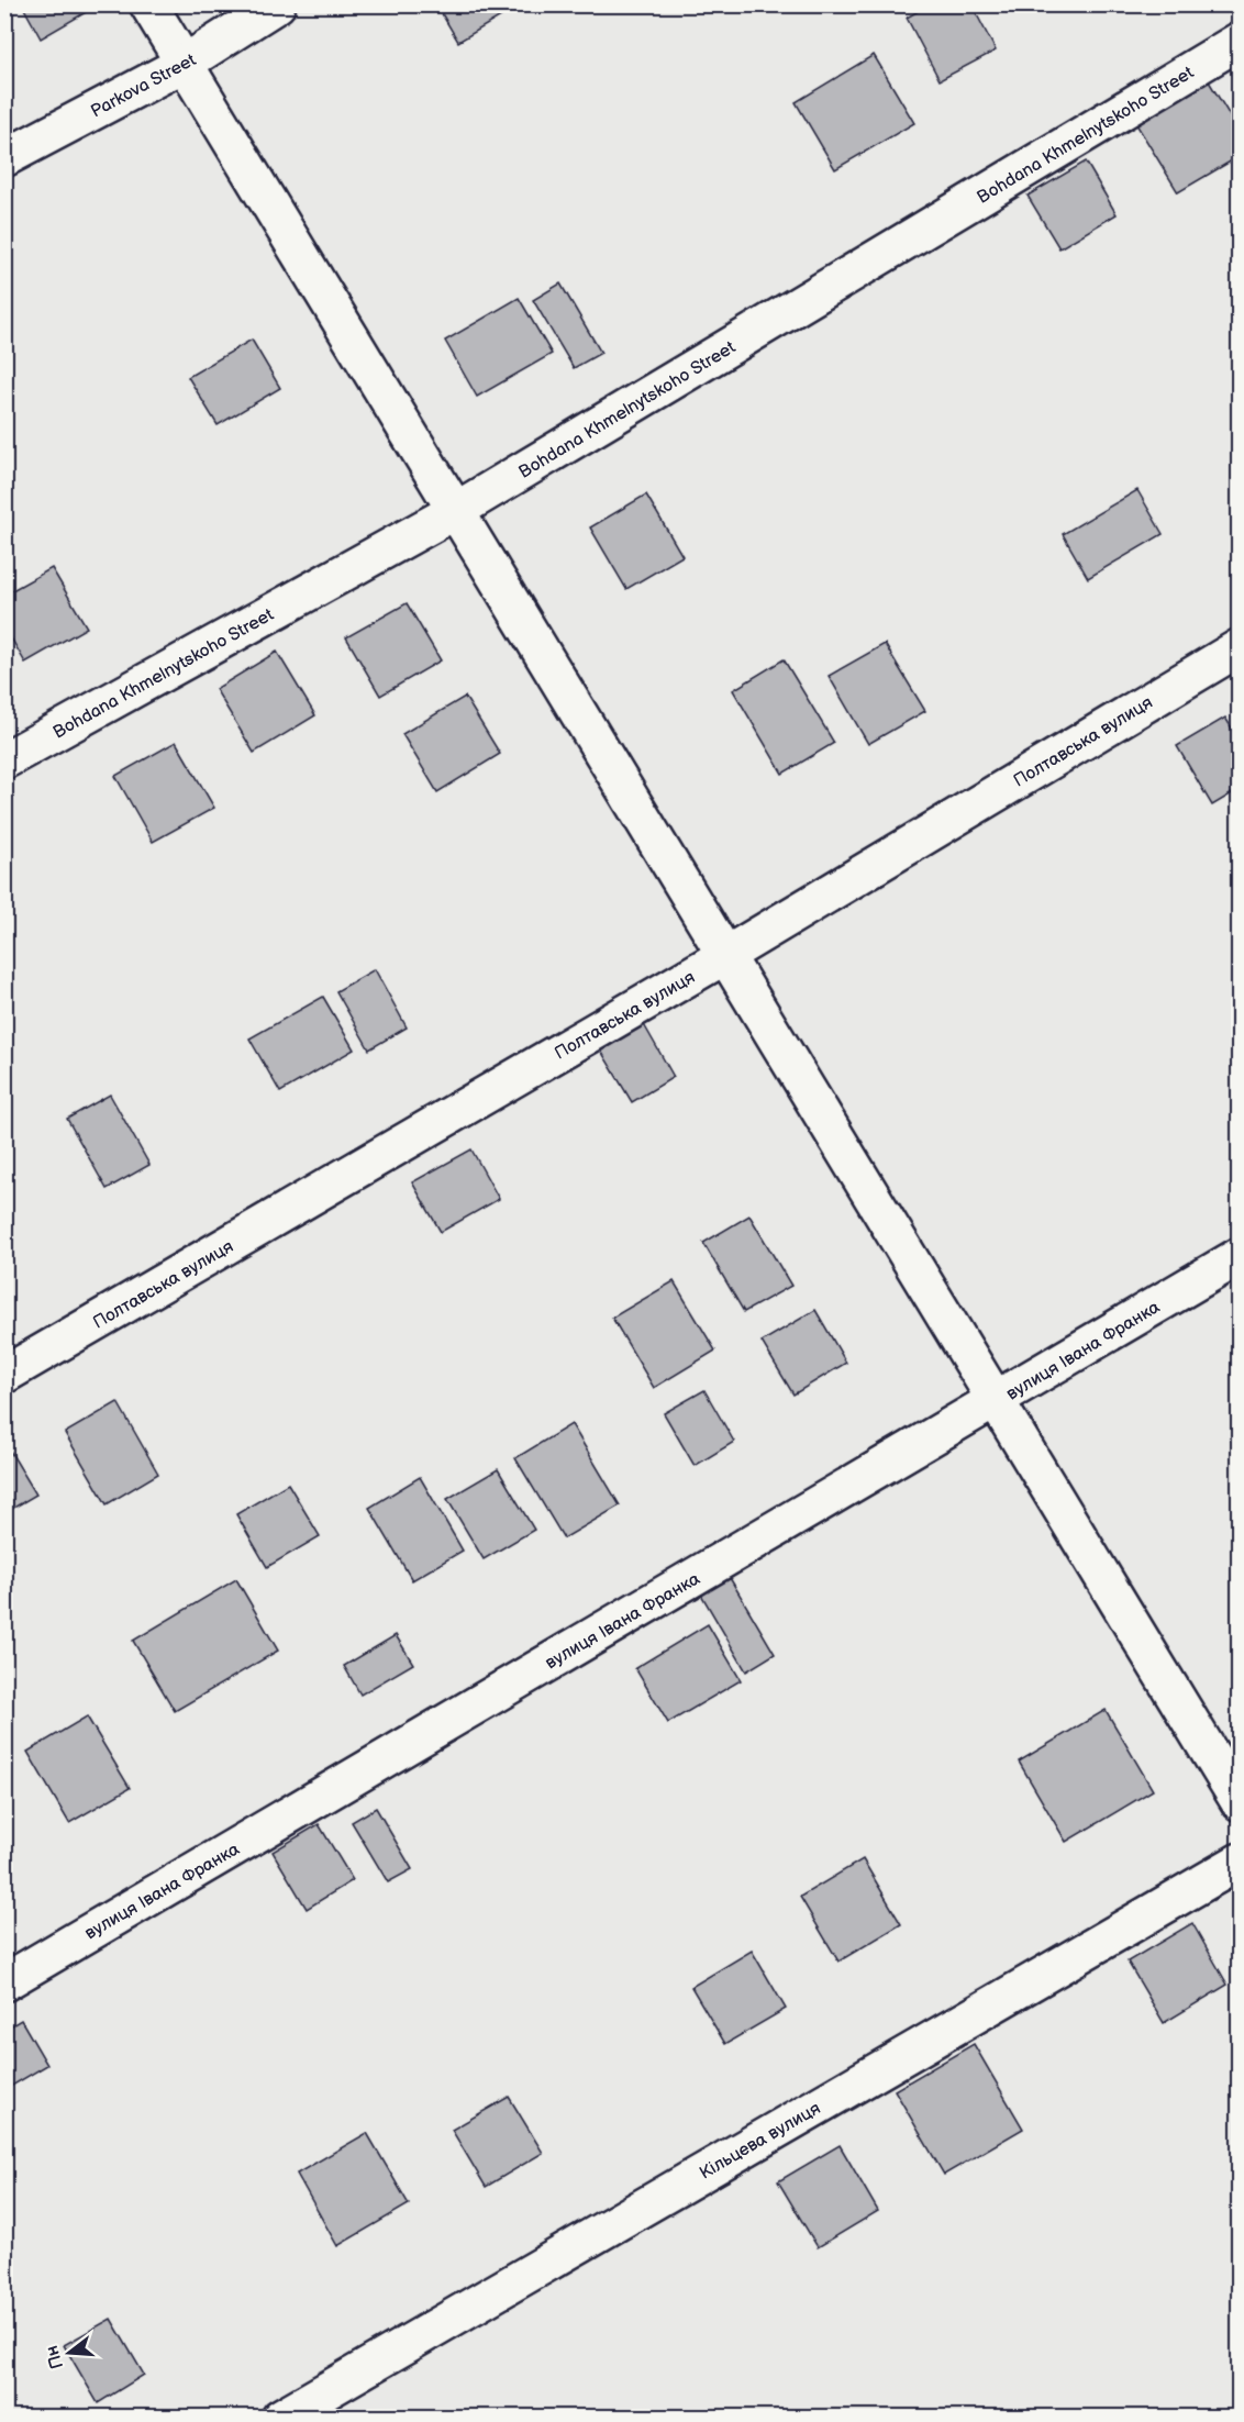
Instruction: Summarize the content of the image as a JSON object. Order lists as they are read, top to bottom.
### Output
{
  "streets": {
    "street": [
      "Parkova Street",
      "Bohdana Khmelnytskoho Street",
      "Полтавська вулиця",
      "вулиця Івана Франка",
      "Кільцева вулиця"
    ]
  },
  "north": "left"
}
